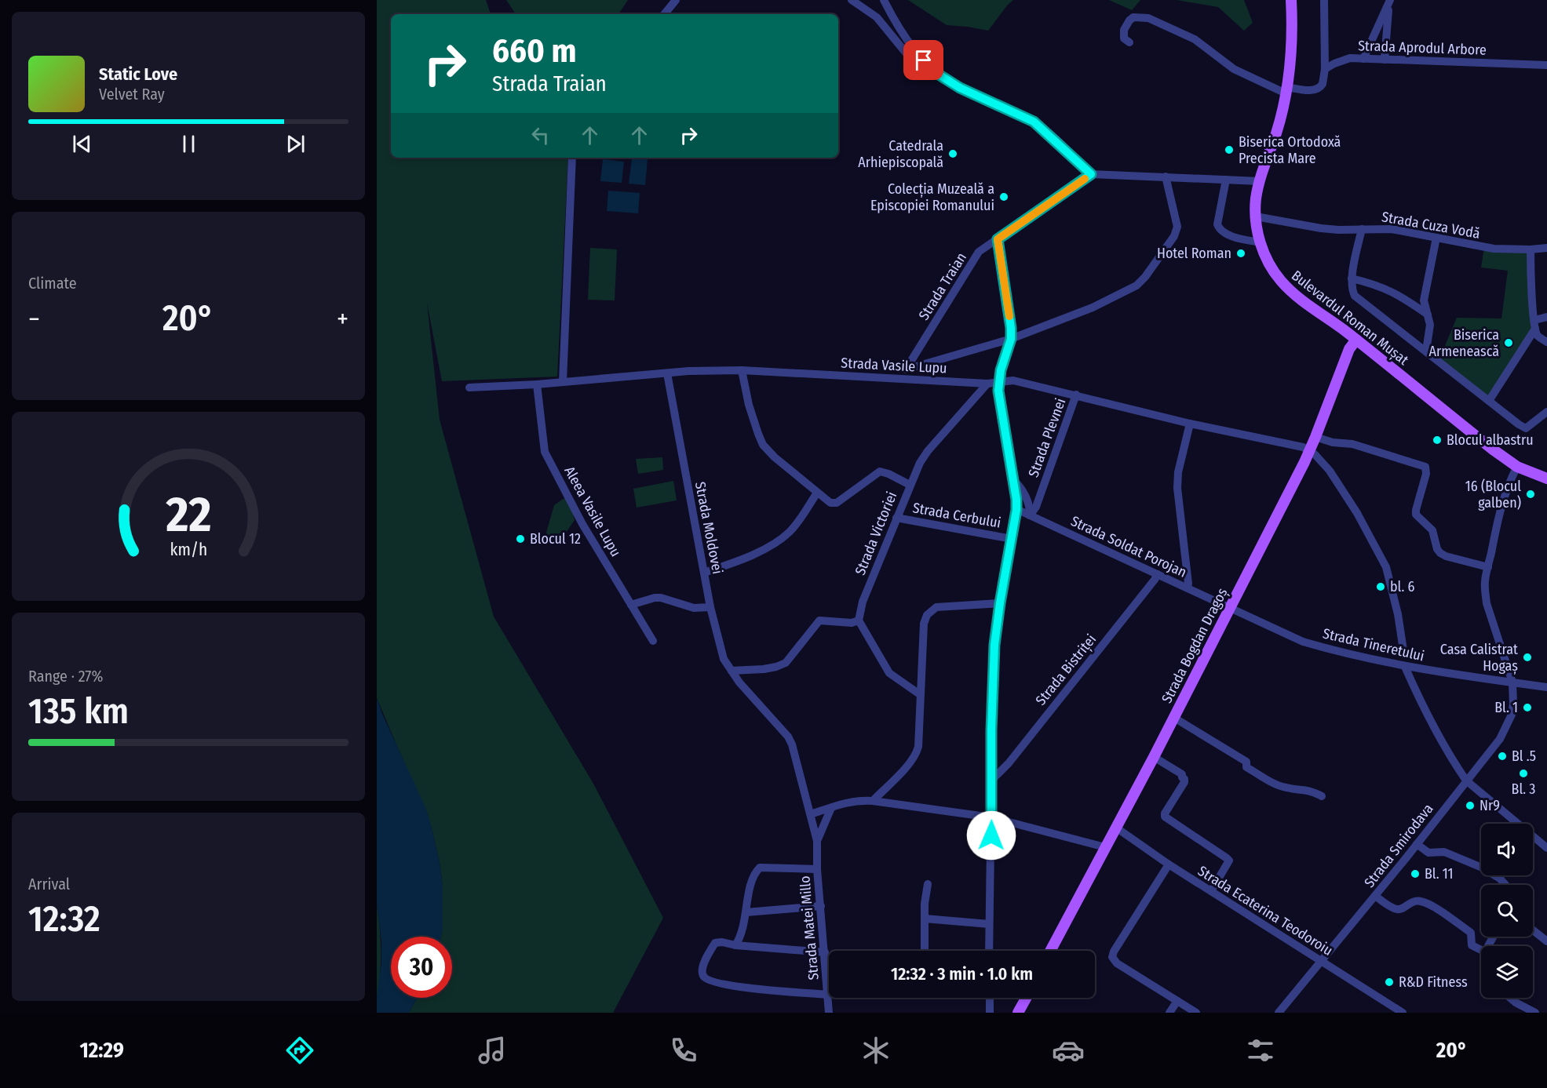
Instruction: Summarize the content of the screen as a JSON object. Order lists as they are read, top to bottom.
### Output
{
  "streets": {
    "main road": ["Bulevardul Roman Mușat", "Strada Bogdan Dragoș"],
    "street": [
      "Strada Aprodul Arbore",
      "Strada Cuza Vodă",
      "Strada Traian",
      "Strada Vasile Lupu",
      "Strada Plevnei",
      "Aleea Vasile Lupu",
      "Strada Cerbului",
      "Strada Moldovei",
      "Strada Victoriei",
      "Strada Soldat Porojan",
      "Strada Tineretului",
      "Strada Bistriței",
      "Strada Smirodava",
      "Strada Ecaterina Teodoroiu",
      "Strada Matei Millo"
    ]
  },
  "crossings": [
    ["Strada Cuza Vodă", "Bulevardul Roman Mușat"],
    ["Strada Traian", "Strada Vasile Lupu"],
    ["Bulevardul Roman Mușat", "Strada Bogdan Dragoș"],
    ["Bulevardul Roman Mușat", "Strada Smirodava"],
    ["Strada Vasile Lupu", "Strada Plevnei"],
    ["Strada Vasile Lupu", "Aleea Vasile Lupu"],
    ["Strada Vasile Lupu", "Strada Moldovei"],
    ["Strada Vasile Lupu", "Strada Victoriei"],
    ["Strada Vasile Lupu", "Strada Bogdan Dragoș"],
    ["Strada Plevnei", "Strada Soldat Porojan"],
    ["Strada Cerbului", "Strada Victoriei"],
    ["Strada Moldovei", "Strada Matei Millo"],
    ["Strada Soldat Porojan", "Strada Tineretului"],
    ["Strada Soldat Porojan", "Strada Bogdan Dragoș"],
    ["Strada Soldat Porojan", "Strada Bistriței"],
    ["Strada Tineretului", "Strada Bogdan Dragoș"],
    ["Strada Tineretului", "Strada Smirodava"],
    ["Strada Bogdan Dragoș", "Strada Ecaterina Teodoroiu"],
    ["Strada Smirodava", "Strada Ecaterina Teodoroiu"]
  ],
  "places": [
    "Biserica Ortodoxă Precista Mare",
    "Catedrala Arhiepiscopală",
    "Colecția Muzeală a Episcopiei Romanului",
    "Hotel Roman",
    "Biserica Armenească",
    "Blocul albastru",
    "16 (Blocul galben)",
    "Blocul 12",
    "bl. 6",
    "Casa Calistrat Hogaș",
    "Bl. 1",
    "Bl .5",
    "Bl. 3",
    "Nr9",
    "Bl. 11",
    "R&D Fitness"
  ],
  "page": {
    "turn": ["660 m", "Strada Traian"],
    "song": ["Static Love", "Velvet Ray"],
    "tile": [
      "Climate",
      ["Range · 27%", "135 km"],
      ["Arrival", "12:32"]
    ],
    "heat": ["−", "20°", "+"],
    "limit": "30",
    "trip": "12:32 · 3 min · 1.0 km",
    "tabs": ["12:29", "20°"],
    "gauge": ["22", "km/h"]
  }
}
